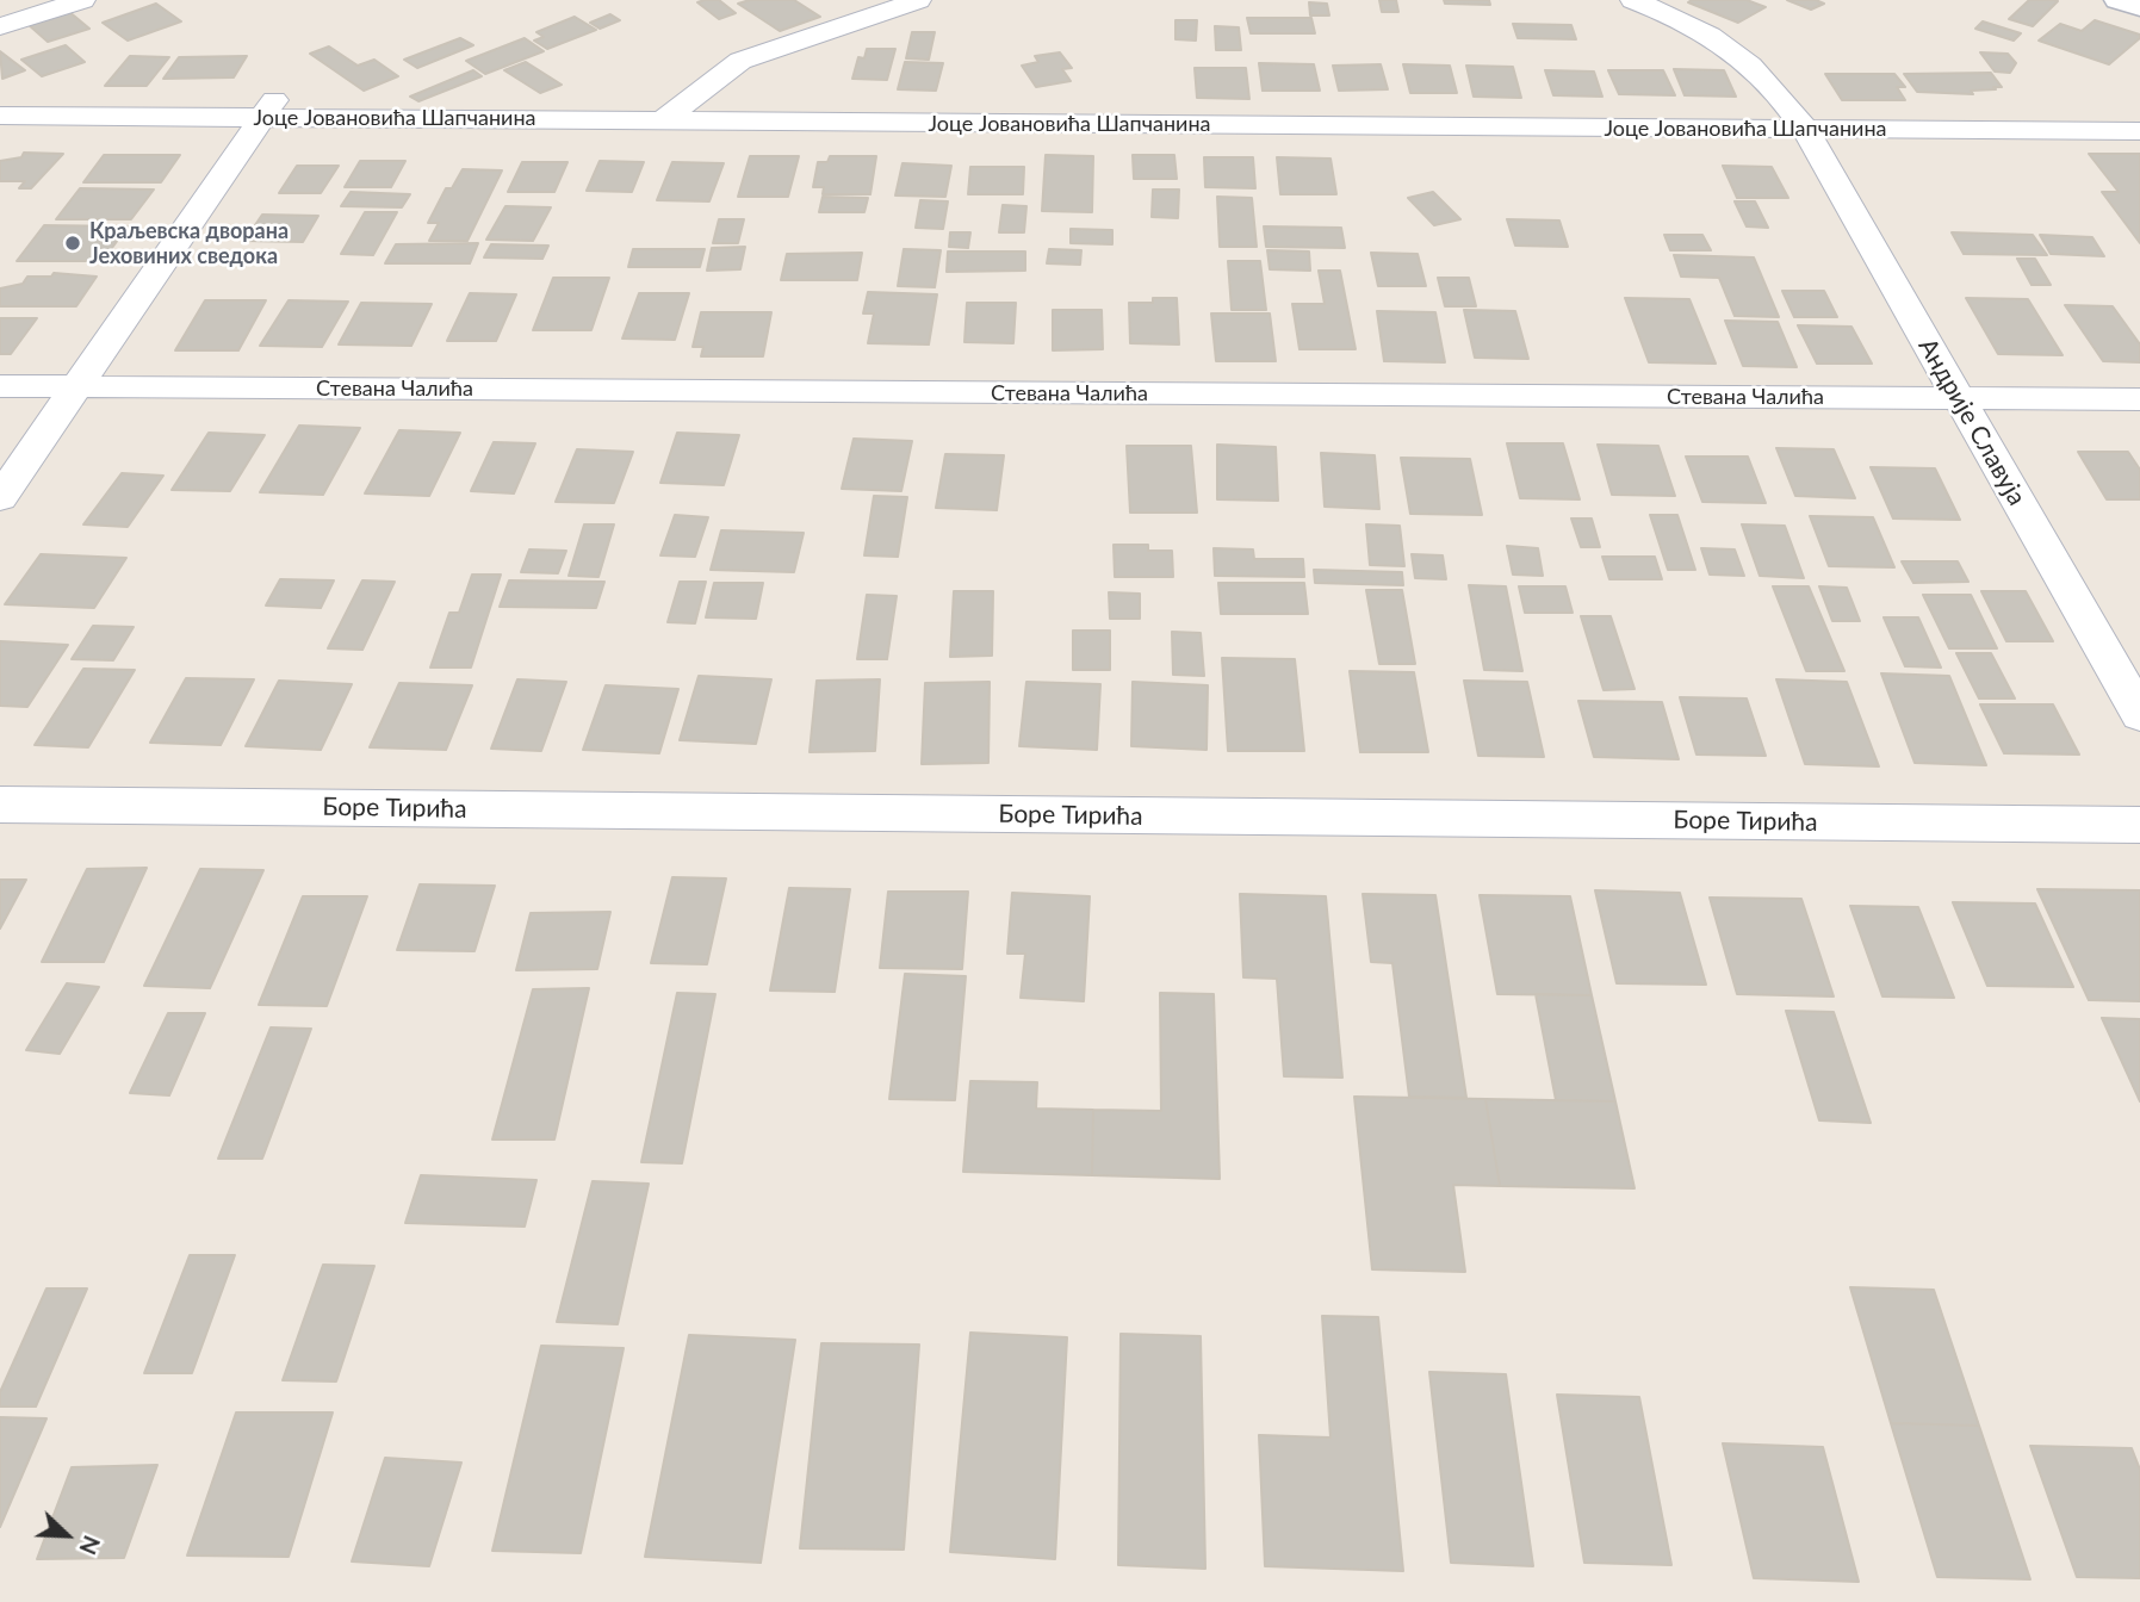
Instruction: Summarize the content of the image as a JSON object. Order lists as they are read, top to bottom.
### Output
{
  "streets": {
    "street": [
      "Јоце Јовановића Шапчанина",
      "Стевана Чалића",
      "Андрије Славуја",
      "Боре Тирића"
    ]
  },
  "crossings": [
    ["Јоце Јовановића Шапчанина", "Андрије Славуја"],
    ["Стевана Чалића", "Андрије Славуја"]
  ],
  "places": ["Краљевска дворана Јеховиних сведока"],
  "north": "bottom right"
}
